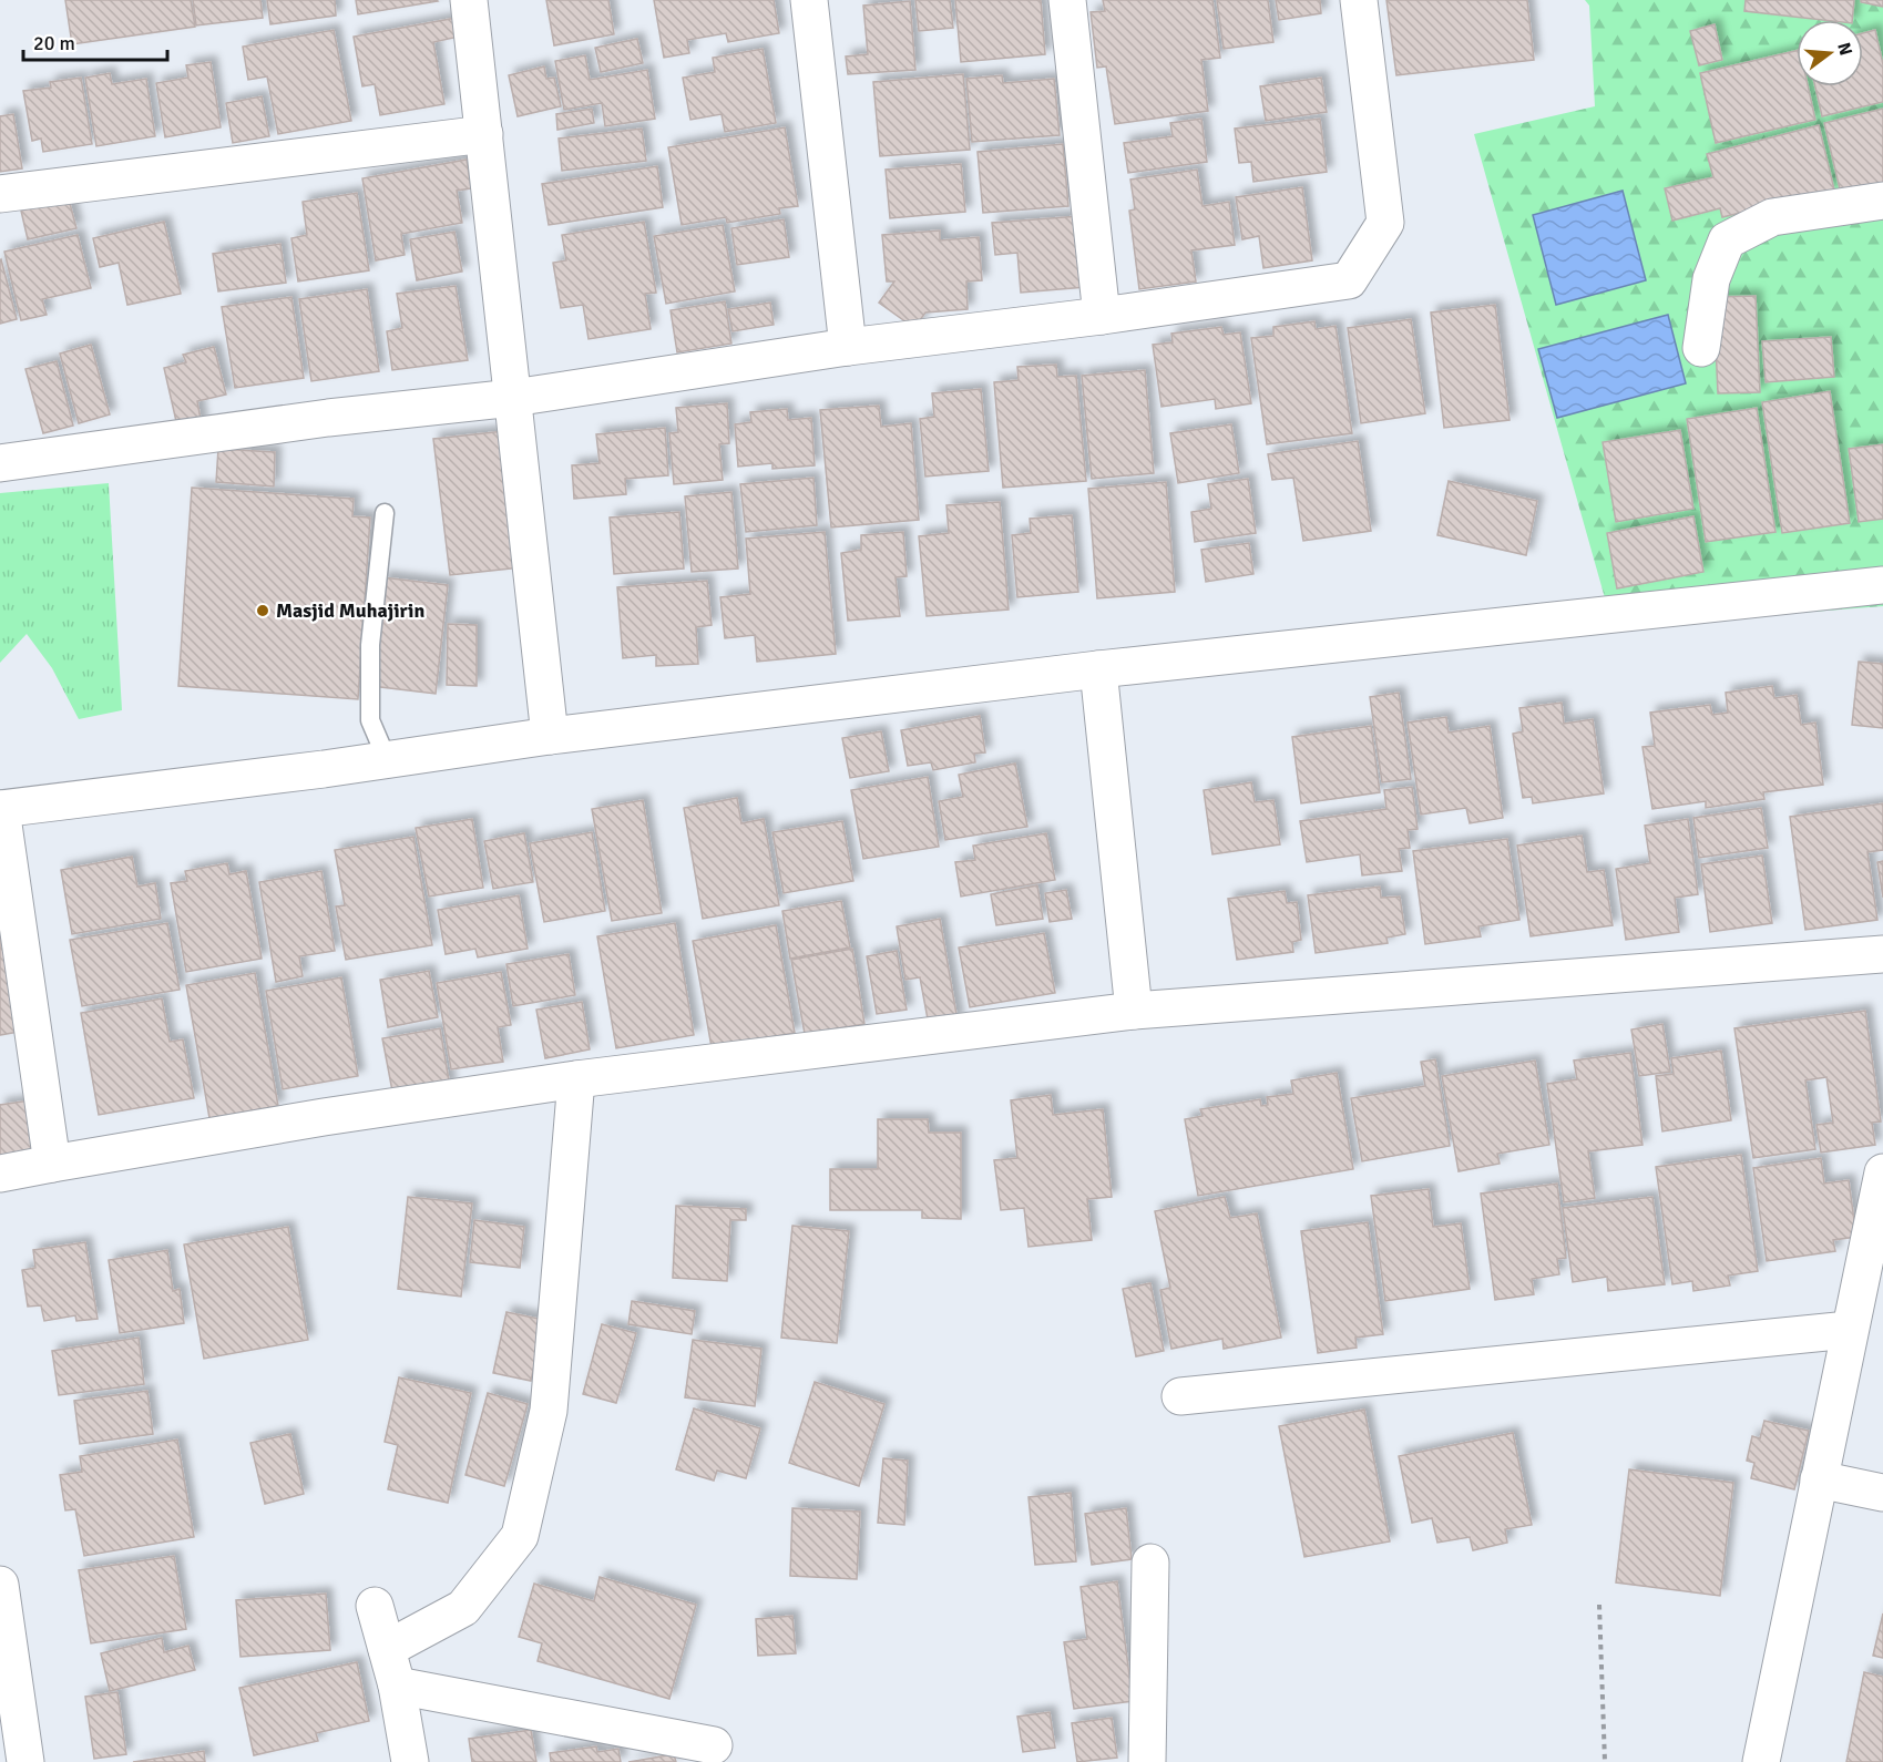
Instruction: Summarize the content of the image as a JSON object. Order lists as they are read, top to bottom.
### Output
{
  "places": ["Masjid Muhajirin"],
  "scale_bar": "20 m",
  "north": "right"
}
